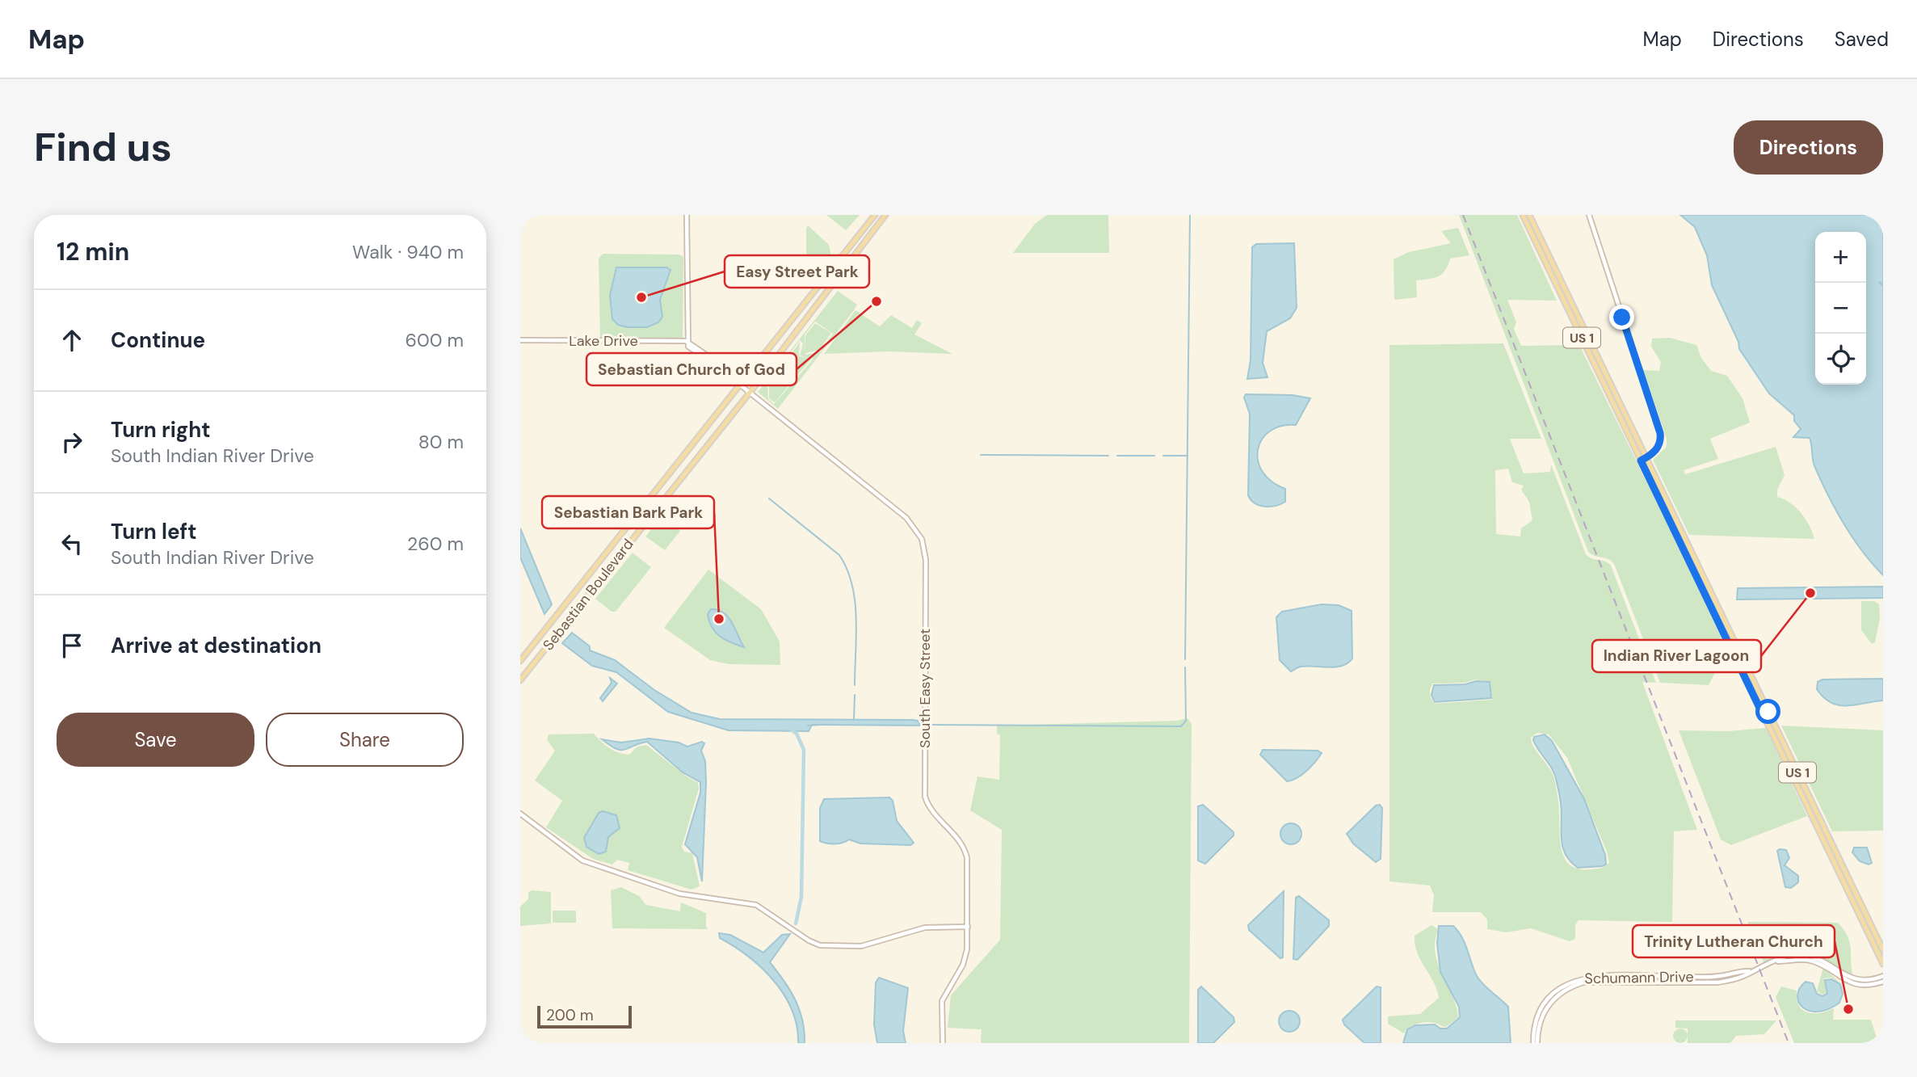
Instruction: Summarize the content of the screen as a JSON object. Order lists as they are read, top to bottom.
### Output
{
  "streets": {
    "main road": ["US 1", "Sebastian Boulevard"],
    "street": ["Lake Drive", "South Easy Street", "Schumann Drive"]
  },
  "crossings": [
    ["Lake Drive", "South Easy Street"],
    ["Sebastian Boulevard", "South Easy Street"]
  ],
  "places": [
    "Easy Street Park",
    "Sebastian Church of God",
    "Indian River Lagoon",
    "Sebastian Bark Park",
    "Trinity Lutheran Church"
  ],
  "scale_bar": "200 m",
  "page": {
    "header": "Map",
    "nav": ["Map", "Directions", "Saved"],
    "buttons": [
      "Directions",
      ["Save", "Share"]
    ],
    "title": "Find us",
    "heading": ["12 min", "Walk · 940 m"],
    "map_buttons": ["+", "−"],
    "list": [
      ["Continue", "600 m"],
      ["Turn right", "South Indian River Drive", "80 m"],
      ["Turn left", "South Indian River Drive", "260 m"],
      "Arrive at destination"
    ],
    "scale": "200 m"
  }
}
